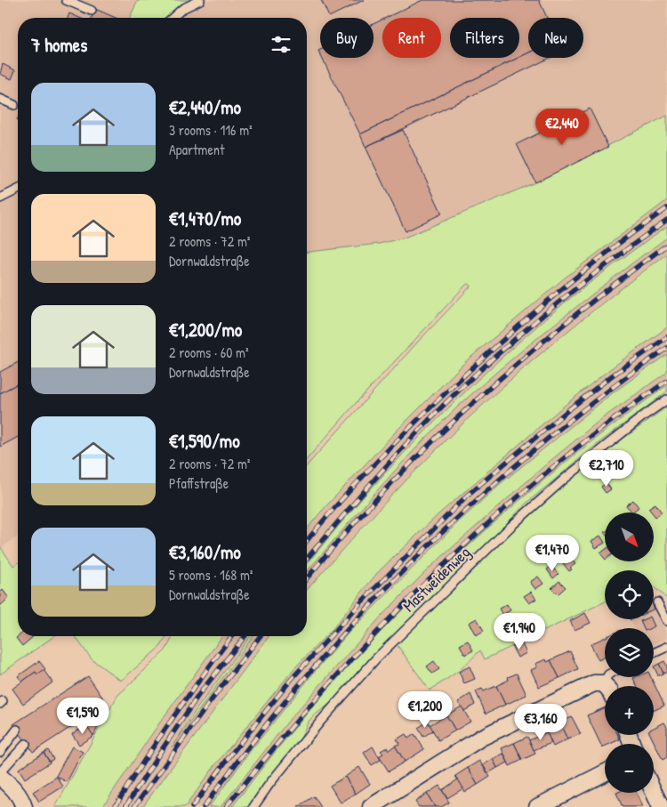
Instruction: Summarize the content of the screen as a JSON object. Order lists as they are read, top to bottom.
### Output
{
  "streets": {
    "lane": ["Mastweidenweg"]
  },
  "north": "bottom right",
  "page": {
    "chip": [
      "Buy",
      "Rent",
      "Filters",
      "New"
    ],
    "heading": "7 homes",
    "list": [
      {
        "name": "€2,440/mo",
        "note": "3 rooms · 116 m² · Apartment"
      },
      {
        "name": "€1,470/mo",
        "note": "2 rooms · 72 m² · Dornwaldstraße"
      },
      {
        "name": "€1,200/mo",
        "note": "2 rooms · 60 m² · Dornwaldstraße"
      },
      {
        "name": "€1,590/mo",
        "note": "2 rooms · 72 m² · Pfaffstraße"
      },
      {
        "name": "€3,160/mo",
        "note": "5 rooms · 168 m² · Dornwaldstraße"
      }
    ],
    "price": [
      "€2,440",
      "€2,710",
      "€1,470",
      "€1,940",
      "€1,200",
      "€1,590",
      "€3,160"
    ],
    "map_buttons": ["+", "−"]
  }
}
